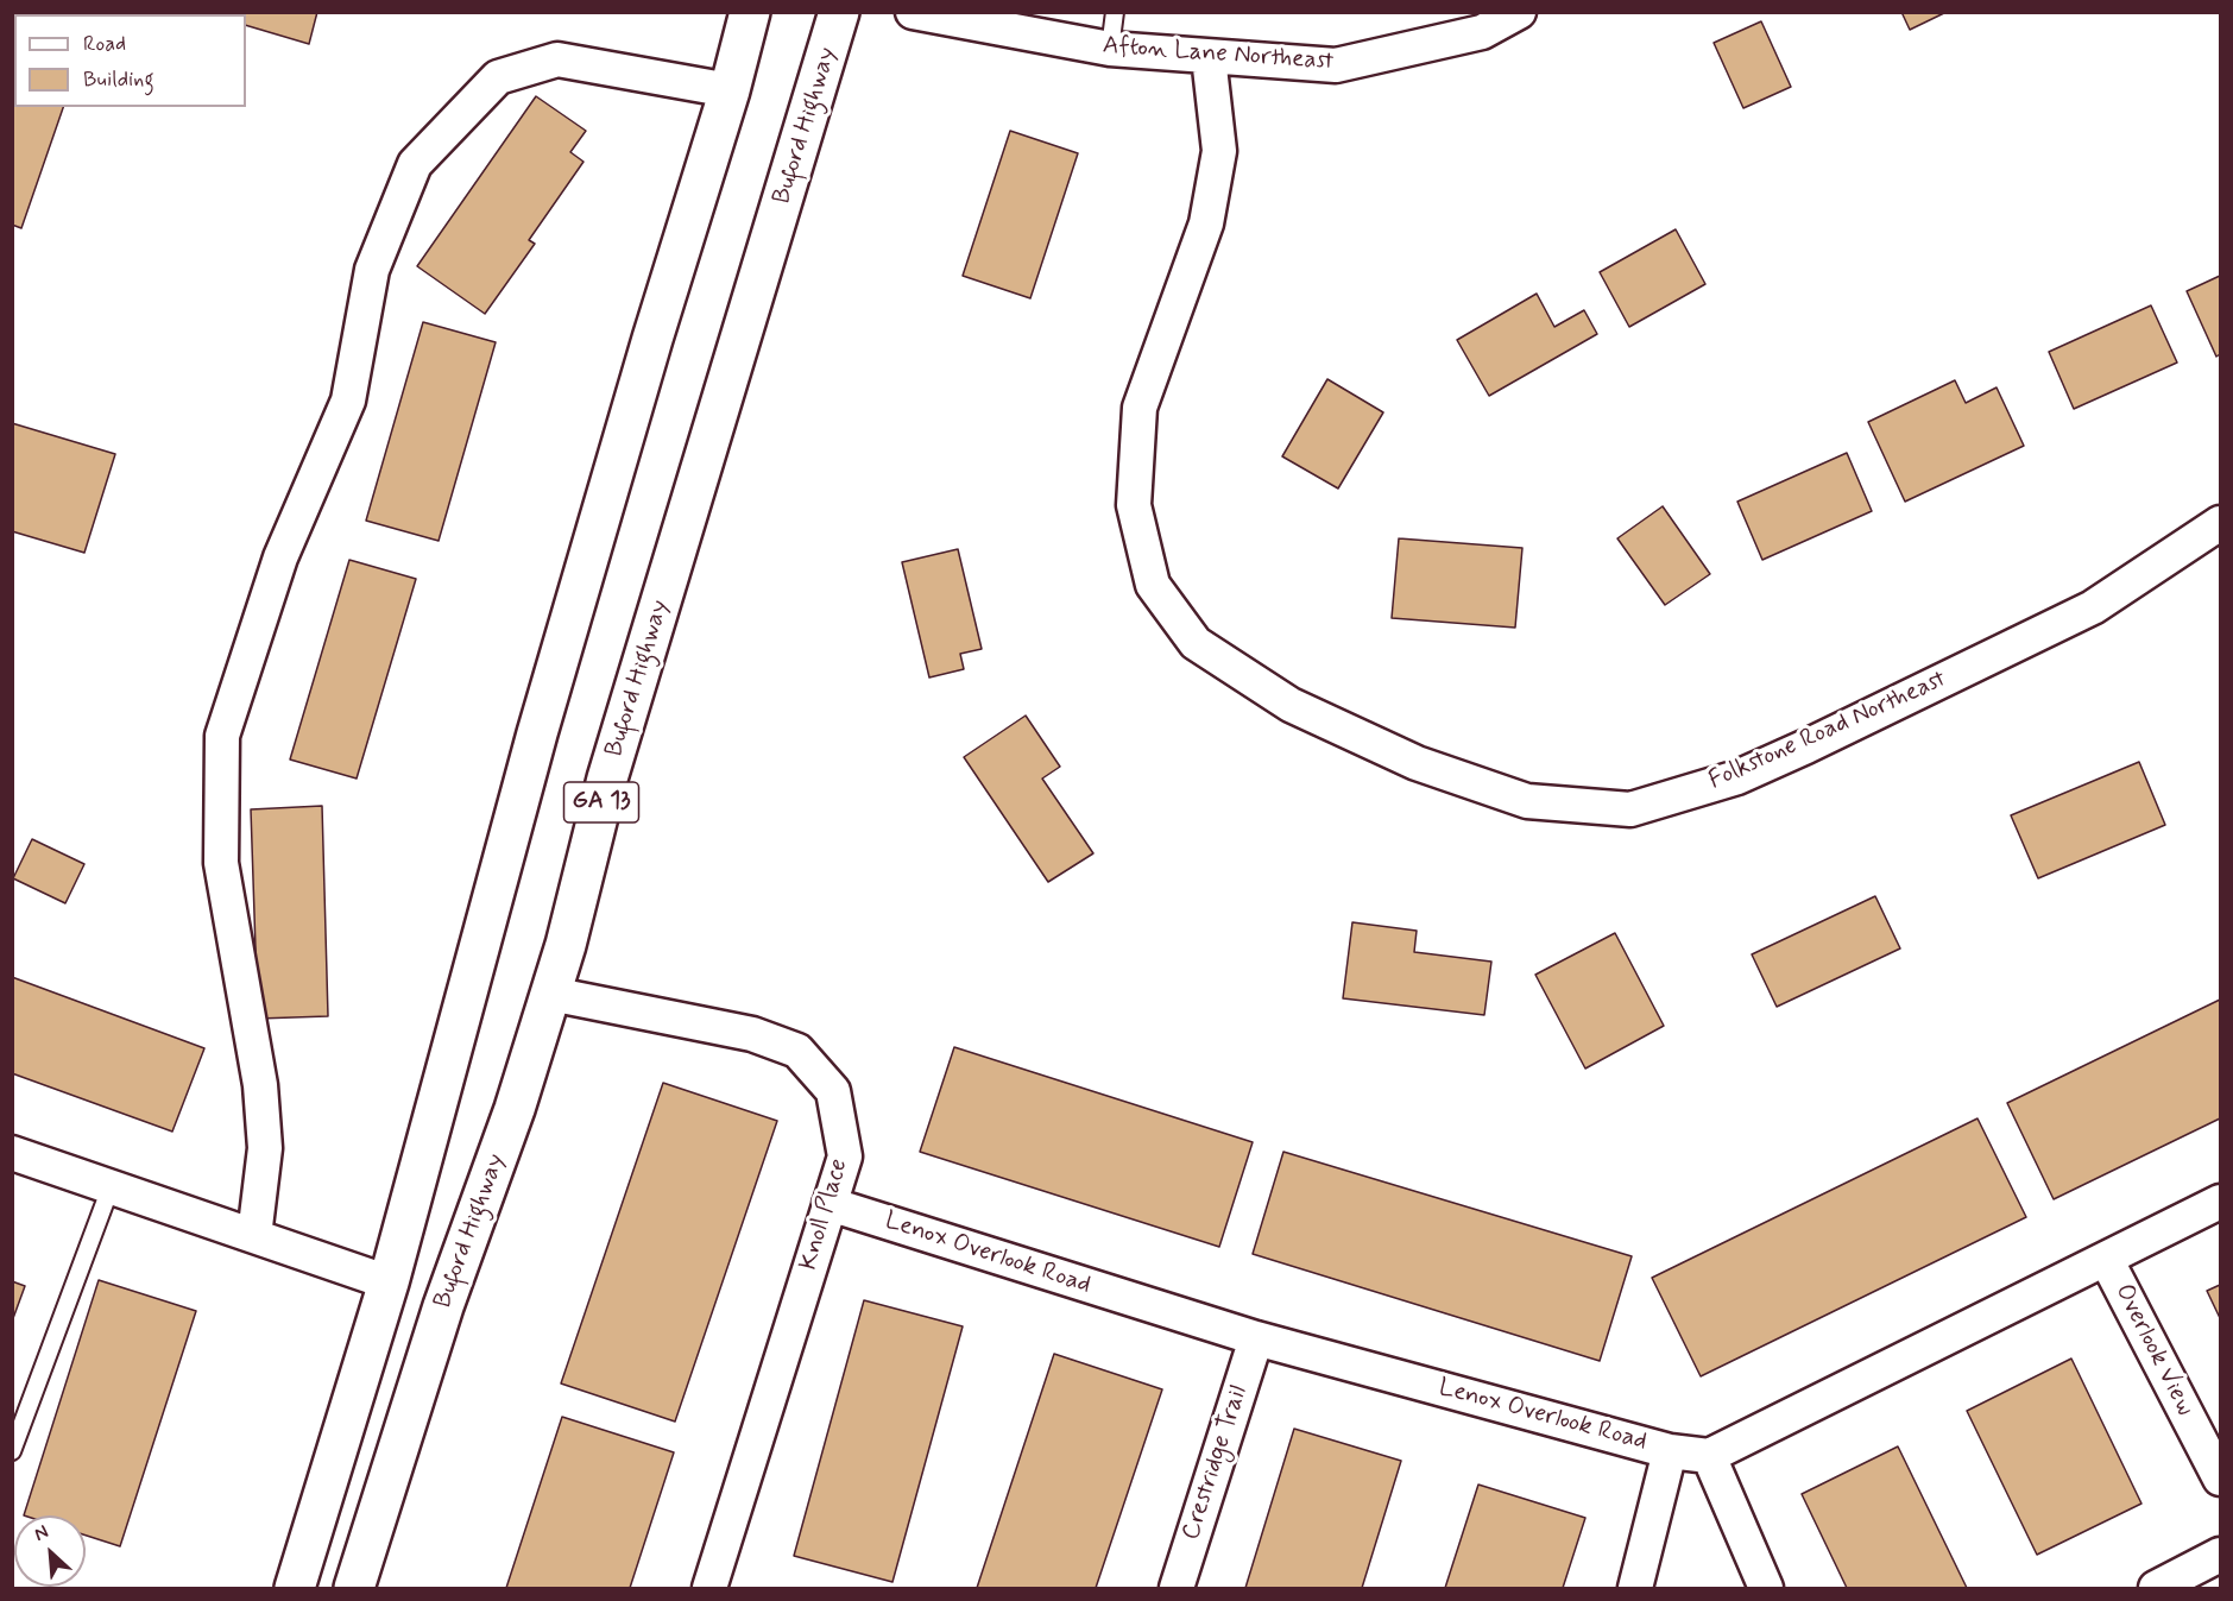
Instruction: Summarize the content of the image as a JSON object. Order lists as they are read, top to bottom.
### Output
{
  "streets": {
    "main road": ["Buford Highway", "GA 13"],
    "street": [
      "Afton Lane Northeast",
      "Folkstone Road Northeast",
      "Knoll Place",
      "Lenox Overlook Road",
      "Overlook View",
      "Crestridge Trail"
    ]
  },
  "crossings": [
    ["Afton Lane Northeast", "Folkstone Road Northeast"],
    ["Buford Highway", "Knoll Place"],
    ["Knoll Place", "Lenox Overlook Road"],
    ["Lenox Overlook Road", "Crestridge Trail"]
  ],
  "legend": ["Road", "Building"],
  "north": "top left"
}
